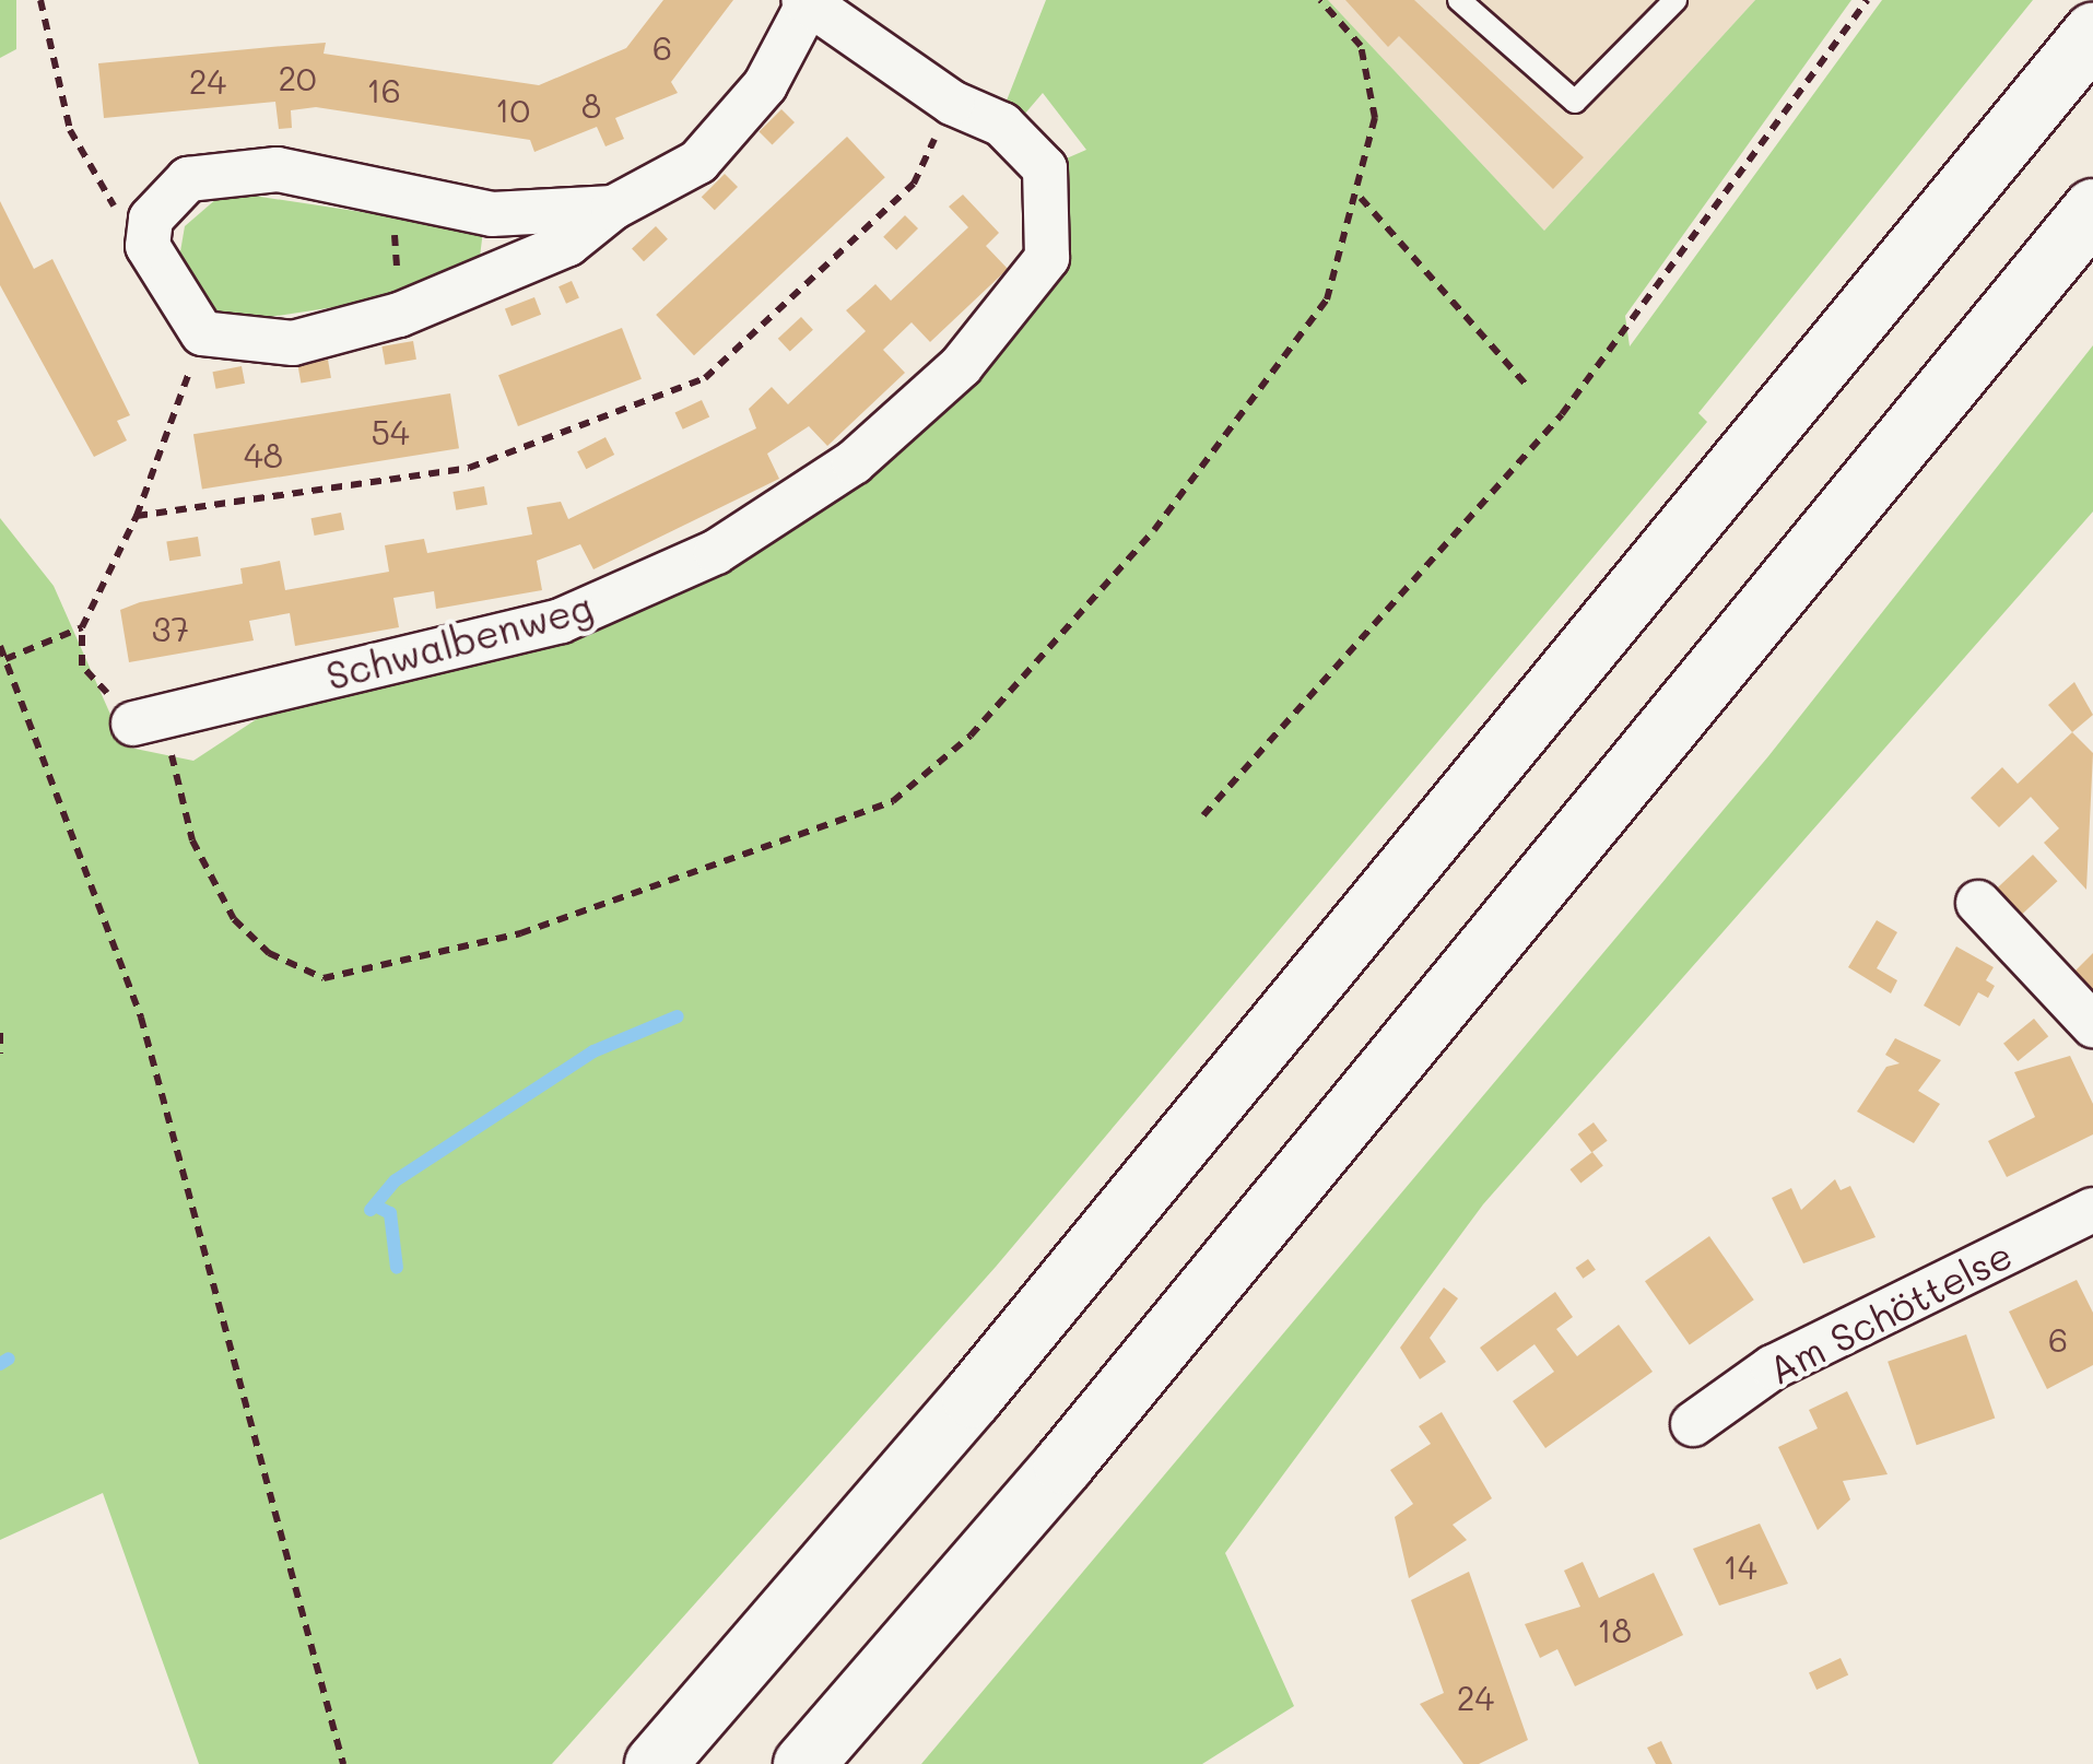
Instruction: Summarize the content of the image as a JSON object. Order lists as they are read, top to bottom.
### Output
{
  "streets": {
    "street": ["Schwalbenweg", "Am Schöttelse"]
  },
  "house_numbers": [
    "6",
    "20",
    "24",
    "16",
    "8",
    "10",
    "54",
    "48",
    "37",
    "6",
    "14",
    "18",
    "24"
  ]
}
